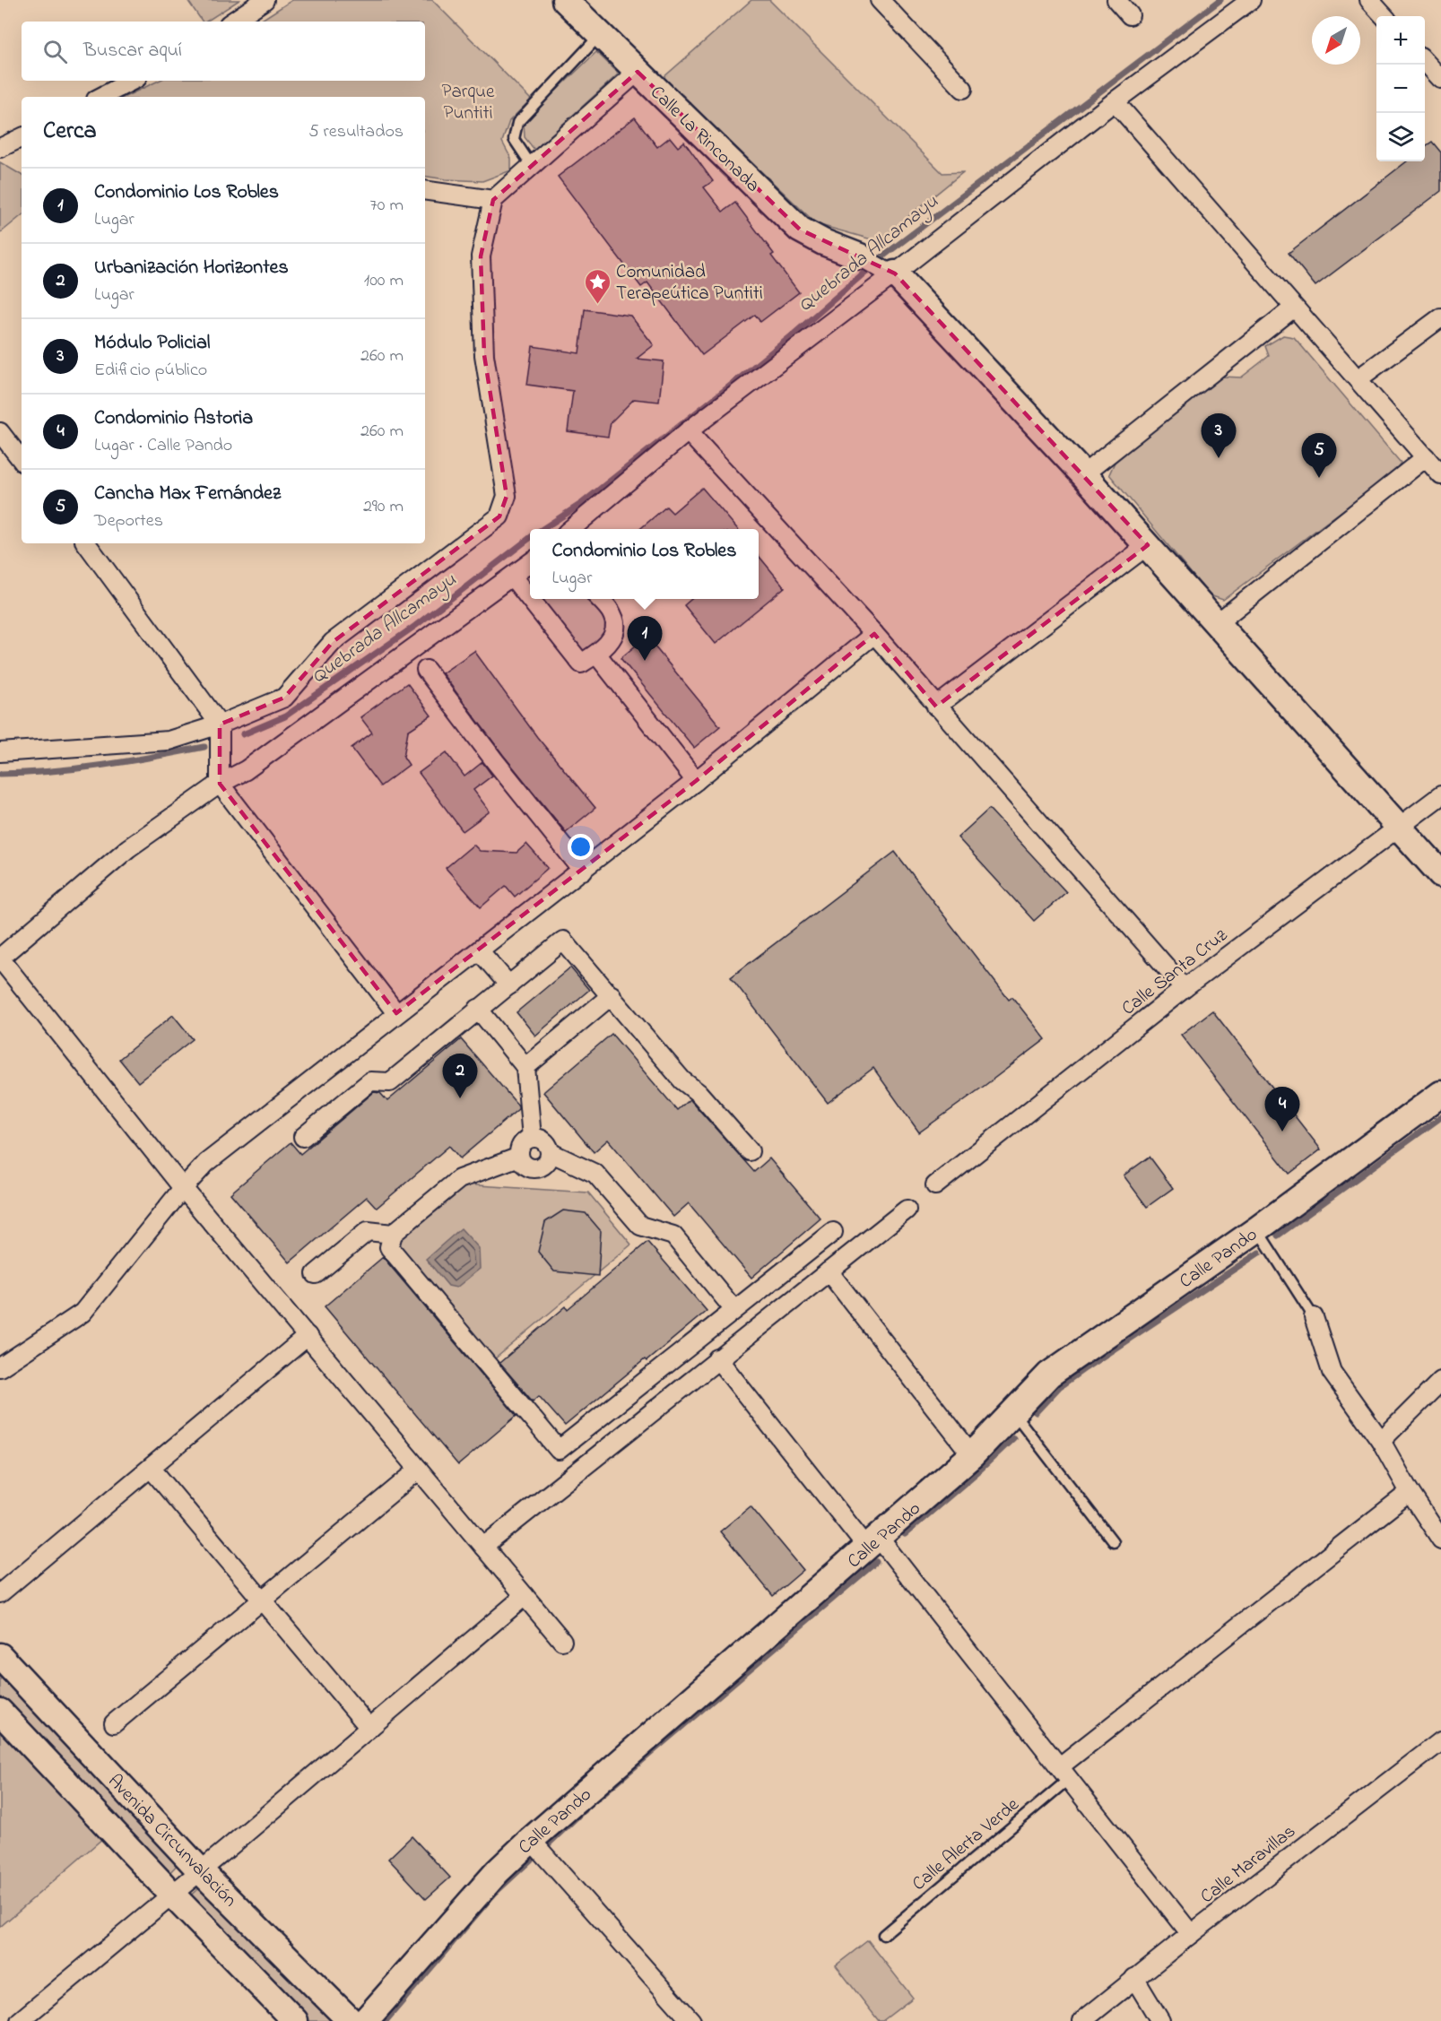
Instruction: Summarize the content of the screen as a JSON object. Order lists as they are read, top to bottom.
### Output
{
  "streets": {
    "street": [
      "Calle La Rinconada",
      "Calle Santa Cruz",
      "Calle Pando",
      "Avenida Circunvalación",
      "Calle Maravillas"
    ],
    "lane": ["Calle Alerta Verde"]
  },
  "water": ["Quebrada Allcamayu"],
  "parks": ["Parque Puntiti"],
  "places": {
    "place": ["Comunidad Terapeútica Puntiti"]
  },
  "north": "bottom left",
  "page": {
    "map_buttons": ["+", "−"],
    "search": "Buscar aquí",
    "heading": ["Cerca", "5 resultados"],
    "list": [
      {
        "mark": "1",
        "name": "Condominio Los Robles",
        "note": "Lugar",
        "value": "70 m"
      },
      {
        "mark": "2",
        "name": "Urbanización Horizontes",
        "note": "Lugar",
        "value": "100 m"
      },
      {
        "mark": "3",
        "name": "Módulo Policial",
        "note": "Edificio público",
        "value": "260 m"
      },
      {
        "mark": "4",
        "name": "Condominio Astoria",
        "note": "Lugar · Calle Pando",
        "value": "260 m"
      },
      {
        "mark": "5",
        "name": "Cancha Max Fernández",
        "note": "Deportes",
        "value": "290 m"
      }
    ],
    "pins": [
      "3",
      "5",
      "1",
      "2",
      "4"
    ],
    "popup": ["Condominio Los Robles", "Lugar"]
  }
}
